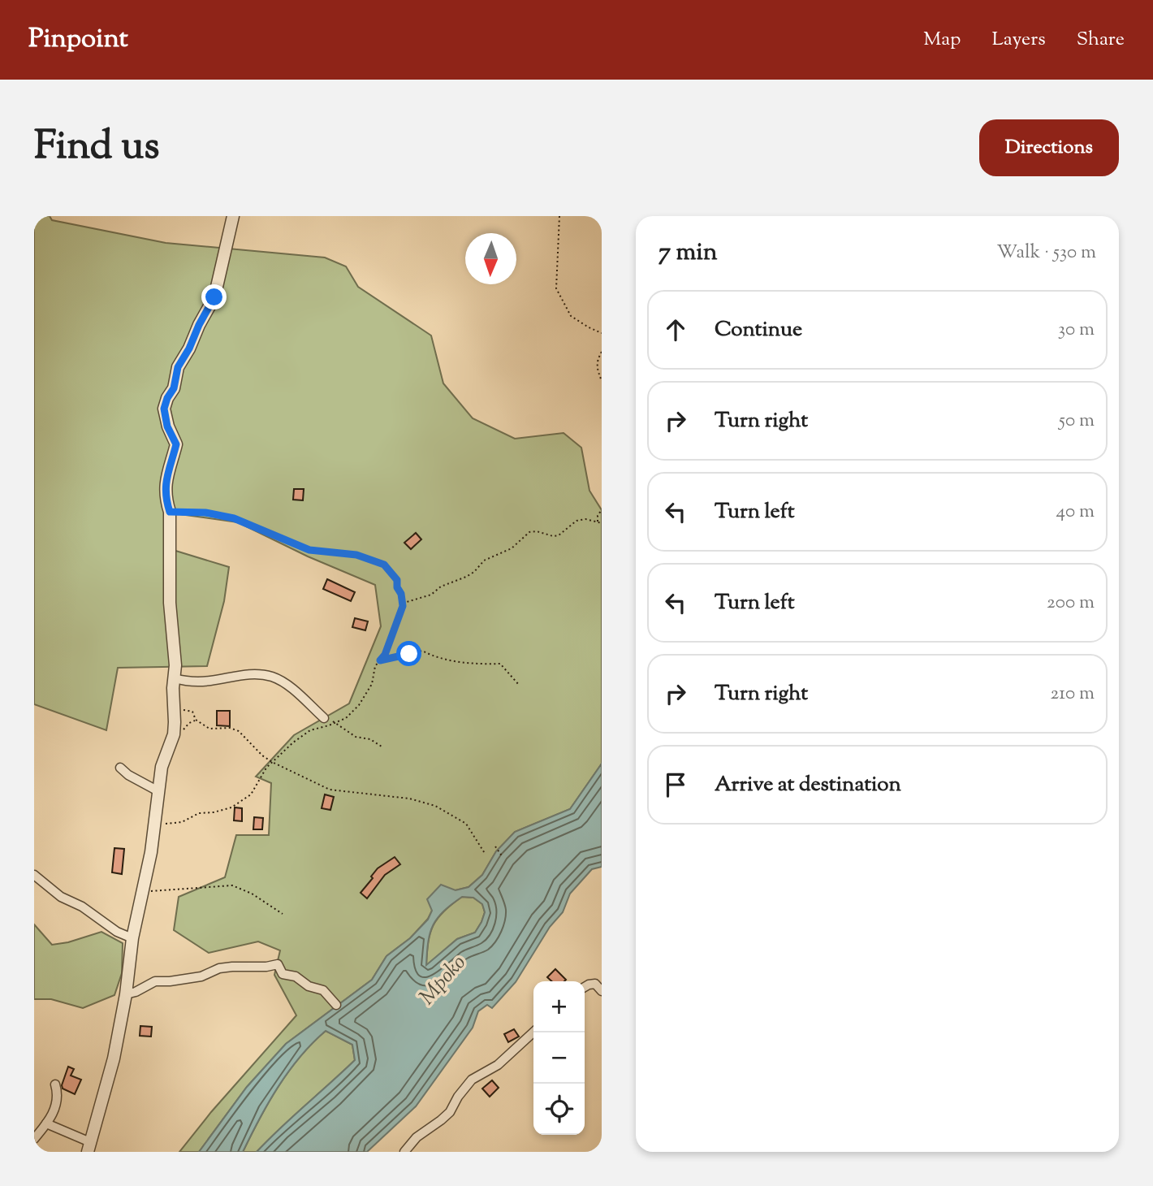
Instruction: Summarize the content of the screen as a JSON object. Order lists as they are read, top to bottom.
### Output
{
  "water": ["Mpoko"],
  "north": "bottom",
  "page": {
    "header": "Pinpoint",
    "nav": ["Map", "Layers", "Share"],
    "title": "Find us",
    "buttons": "Directions",
    "heading": ["7 min", "Walk · 530 m"],
    "list": [
      ["Continue", "30 m"],
      ["Turn right", "50 m"],
      ["Turn left", "40 m"],
      ["Turn left", "200 m"],
      ["Turn right", "210 m"],
      "Arrive at destination"
    ],
    "map_buttons": ["+", "−"]
  }
}
